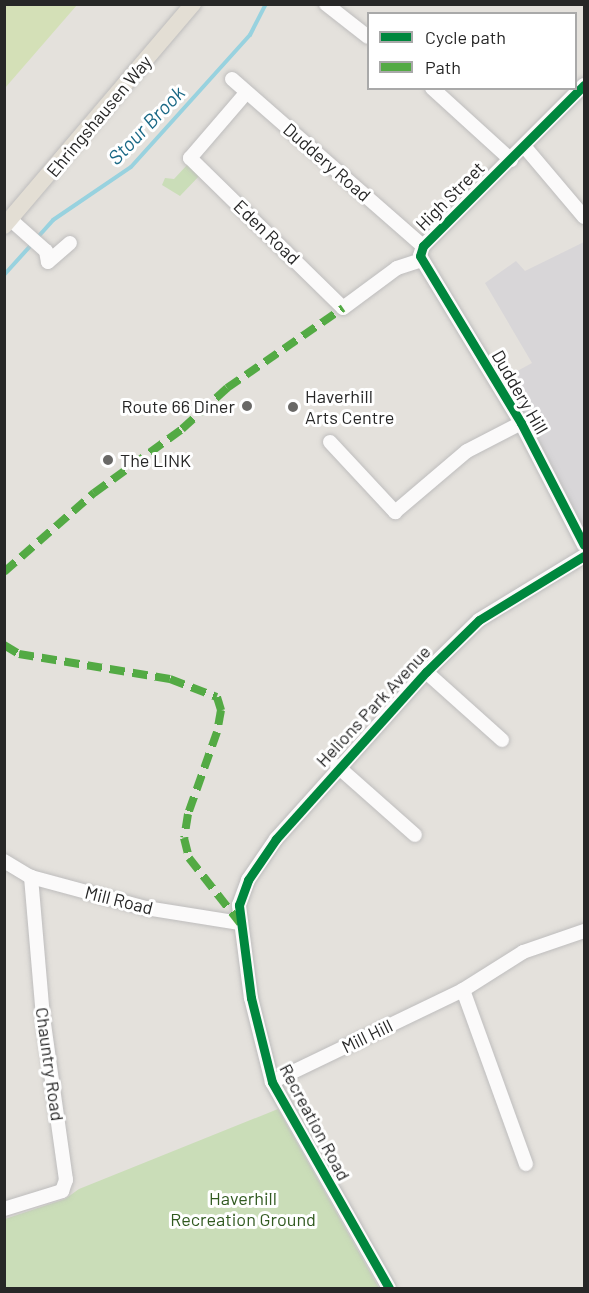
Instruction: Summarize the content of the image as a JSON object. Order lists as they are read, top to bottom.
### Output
{
  "streets": {
    "main road": ["Ehringshausen Way"],
    "street": [
      "Duddery Road",
      "High Street",
      "Eden Road",
      "Duddery Hill",
      "Helions Park Avenue",
      "Mill Road",
      "Mill Hill",
      "Chauntry Road",
      "Recreation Road"
    ]
  },
  "crossings": [
    ["Duddery Road", "High Street"],
    ["Duddery Road", "Eden Road"],
    ["High Street", "Eden Road"],
    ["High Street", "Duddery Hill"],
    ["Helions Park Avenue", "Mill Road"],
    ["Helions Park Avenue", "Recreation Road"],
    ["Mill Road", "Chauntry Road"],
    ["Mill Road", "Recreation Road"],
    ["Mill Hill", "Recreation Road"]
  ],
  "water": ["Stour Brook"],
  "parks": ["Haverhill Recreation Ground"],
  "places": ["Route 66 Diner", "Haverhill Arts Centre", "The LINK"],
  "legend": ["Cycle path", "Path"]
}
